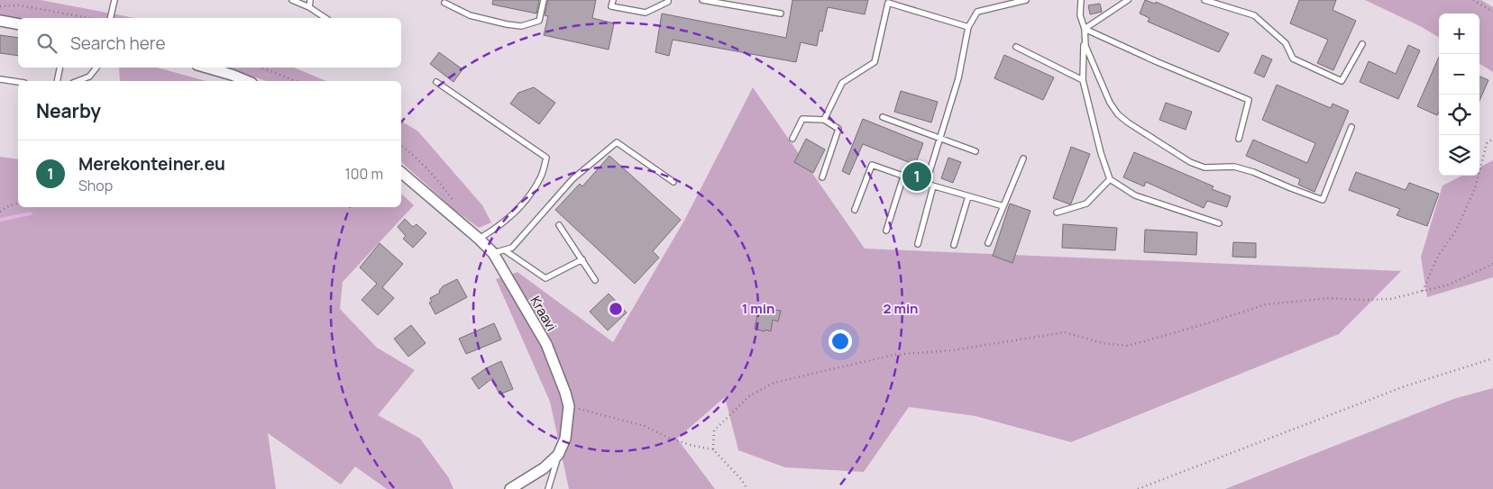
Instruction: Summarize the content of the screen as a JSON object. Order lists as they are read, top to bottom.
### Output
{
  "streets": {
    "street": ["Kraavi"]
  },
  "page": {
    "map_buttons": ["+", "−"],
    "search": "Search here",
    "heading": "Nearby",
    "list": [
      {
        "mark": "1",
        "name": "Merekonteiner.eu",
        "note": "Shop",
        "value": "100 m"
      }
    ],
    "pins": "1"
  },
  "rings": ["1 min", "2 min"]
}
